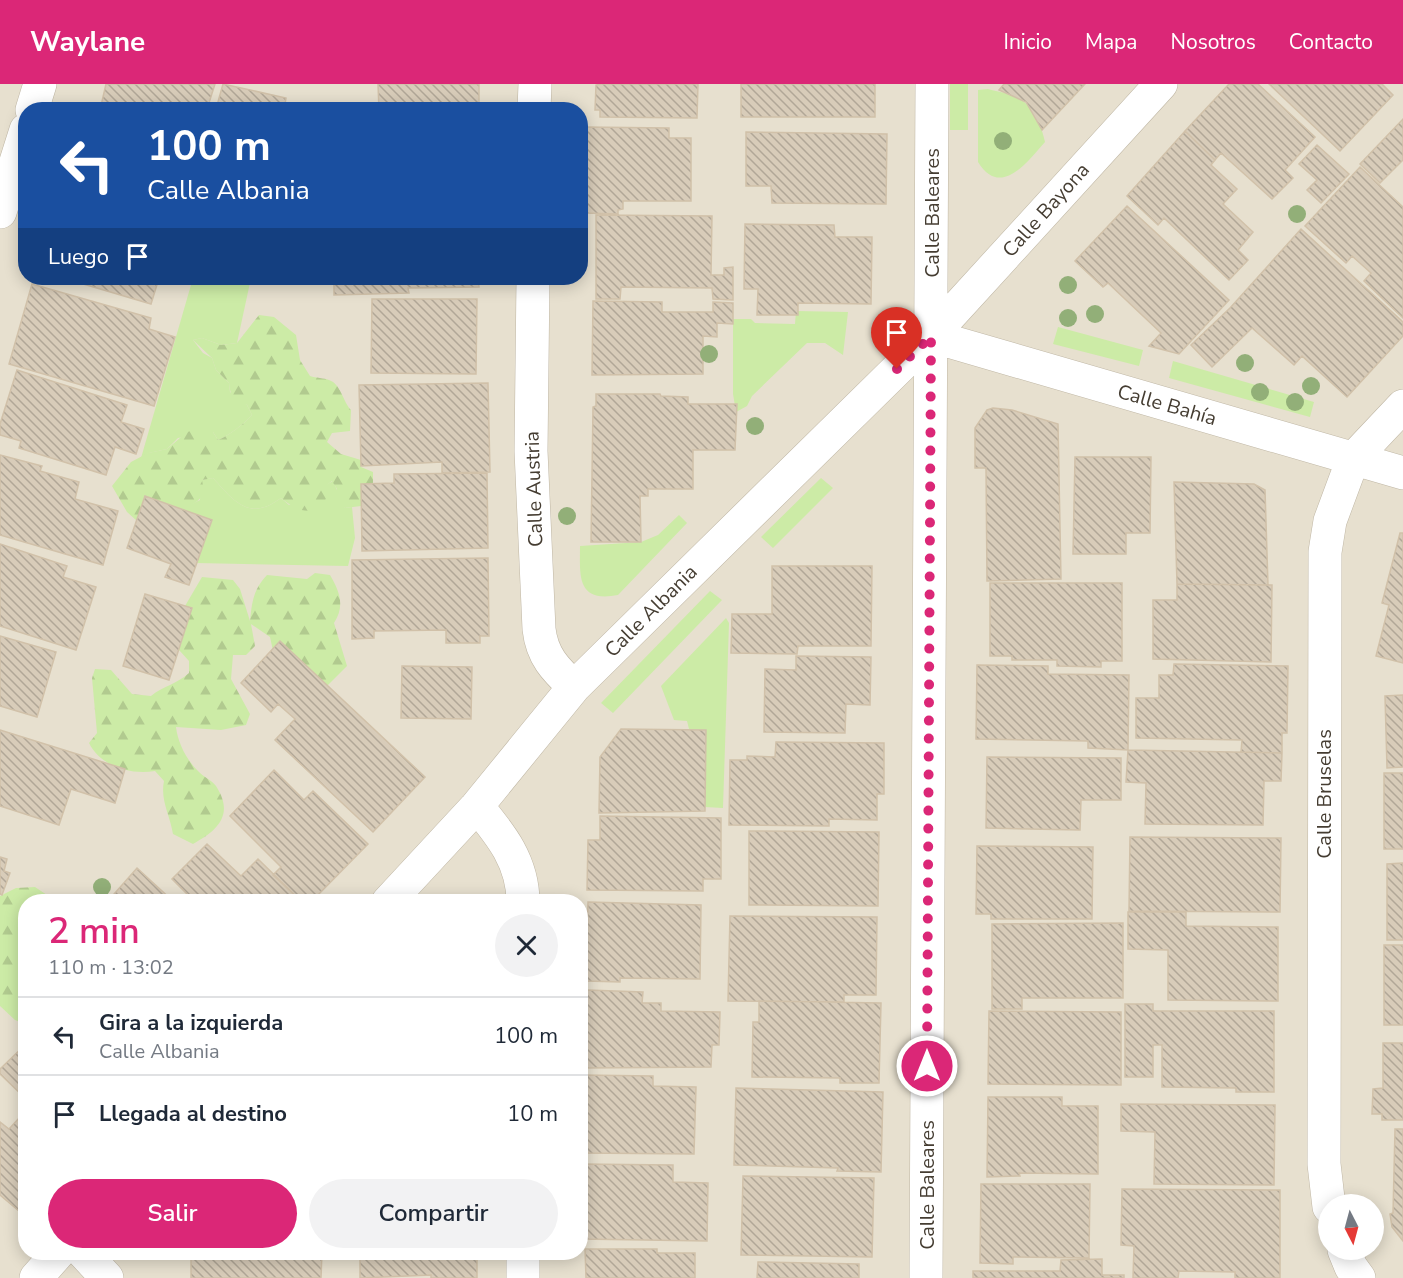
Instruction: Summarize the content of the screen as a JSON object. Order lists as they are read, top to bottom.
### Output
{
  "streets": {
    "street": [
      "Calle Bayona",
      "Calle Baleares",
      "Calle Bahía",
      "Calle Austria",
      "Calle Albania",
      "Calle Bruselas"
    ]
  },
  "crossings": [
    ["Calle Bayona", "Calle Baleares"],
    ["Calle Bayona", "Calle Bahía"],
    ["Calle Bayona", "Calle Albania"],
    ["Calle Baleares", "Calle Bahía"],
    ["Calle Baleares", "Calle Albania"],
    ["Calle Bahía", "Calle Albania"],
    ["Calle Bahía", "Calle Bruselas"],
    ["Calle Austria", "Calle Albania"]
  ],
  "north": "bottom",
  "page": {
    "header": "Waylane",
    "nav": [
      "Inicio",
      "Mapa",
      "Nosotros",
      "Contacto"
    ],
    "turn": ["100 m", "Calle Albania"],
    "then": "Luego",
    "heading": ["2 min", "110 m · 13:02"],
    "list": [
      {
        "name": "Gira a la izquierda",
        "note": "Calle Albania",
        "value": "100 m"
      },
      {
        "name": "Llegada al destino",
        "value": "10 m"
      }
    ],
    "buttons": ["Salir", "Compartir"]
  }
}
